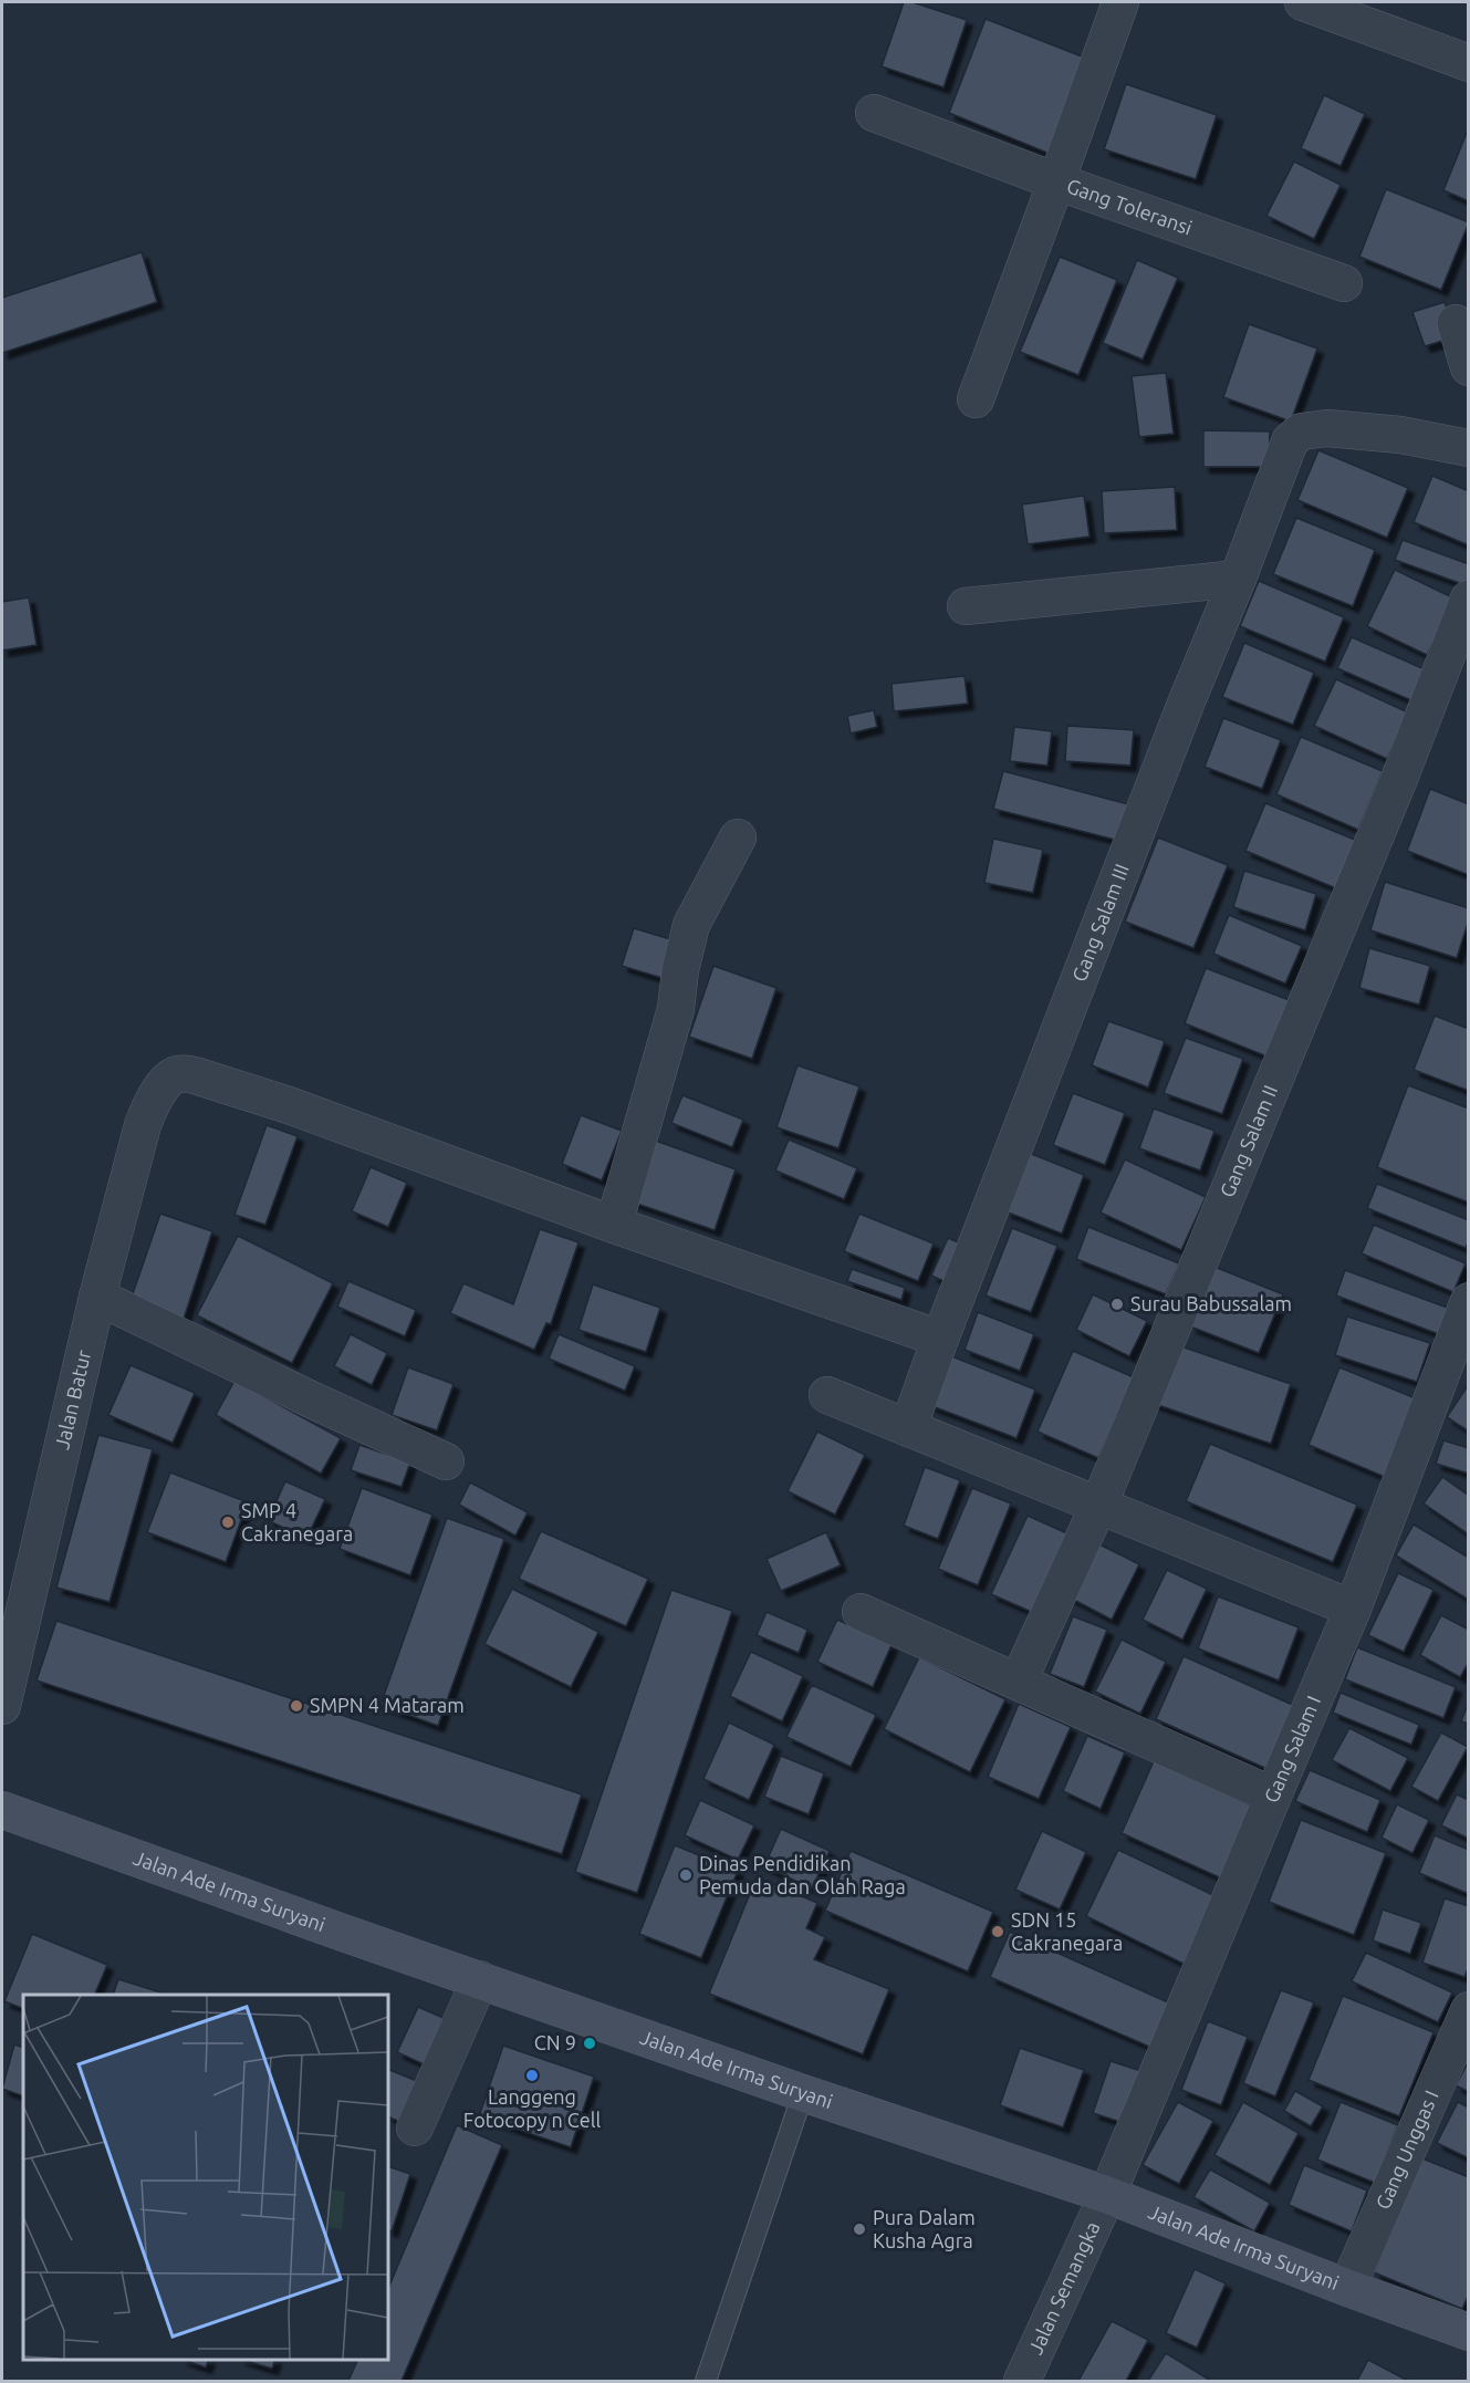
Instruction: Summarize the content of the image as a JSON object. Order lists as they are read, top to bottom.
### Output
{
  "streets": {
    "street": [
      "Gang Toleransi",
      "Gang Salam III",
      "Gang Salam II",
      "Jalan Batur",
      "Gang Salam I",
      "Jalan Ade Irma Suryani",
      "Gang Unggas I",
      "Jalan Semangka"
    ]
  },
  "crossings": [
    ["Gang Salam I", "Jalan Ade Irma Suryani"],
    ["Gang Salam I", "Jalan Semangka"],
    ["Jalan Ade Irma Suryani", "Gang Unggas I"],
    ["Jalan Ade Irma Suryani", "Jalan Semangka"]
  ],
  "places": [
    "Surau Babussalam",
    "SMP 4 Cakranegara",
    "SMPN 4 Mataram",
    "Dinas Pendidikan Pemuda dan Olah Raga",
    "SDN 15 Cakranegara",
    "CN 9",
    "Langgeng Fotocopy n Cell",
    "Pura Dalam Kusha Agra"
  ]
}
